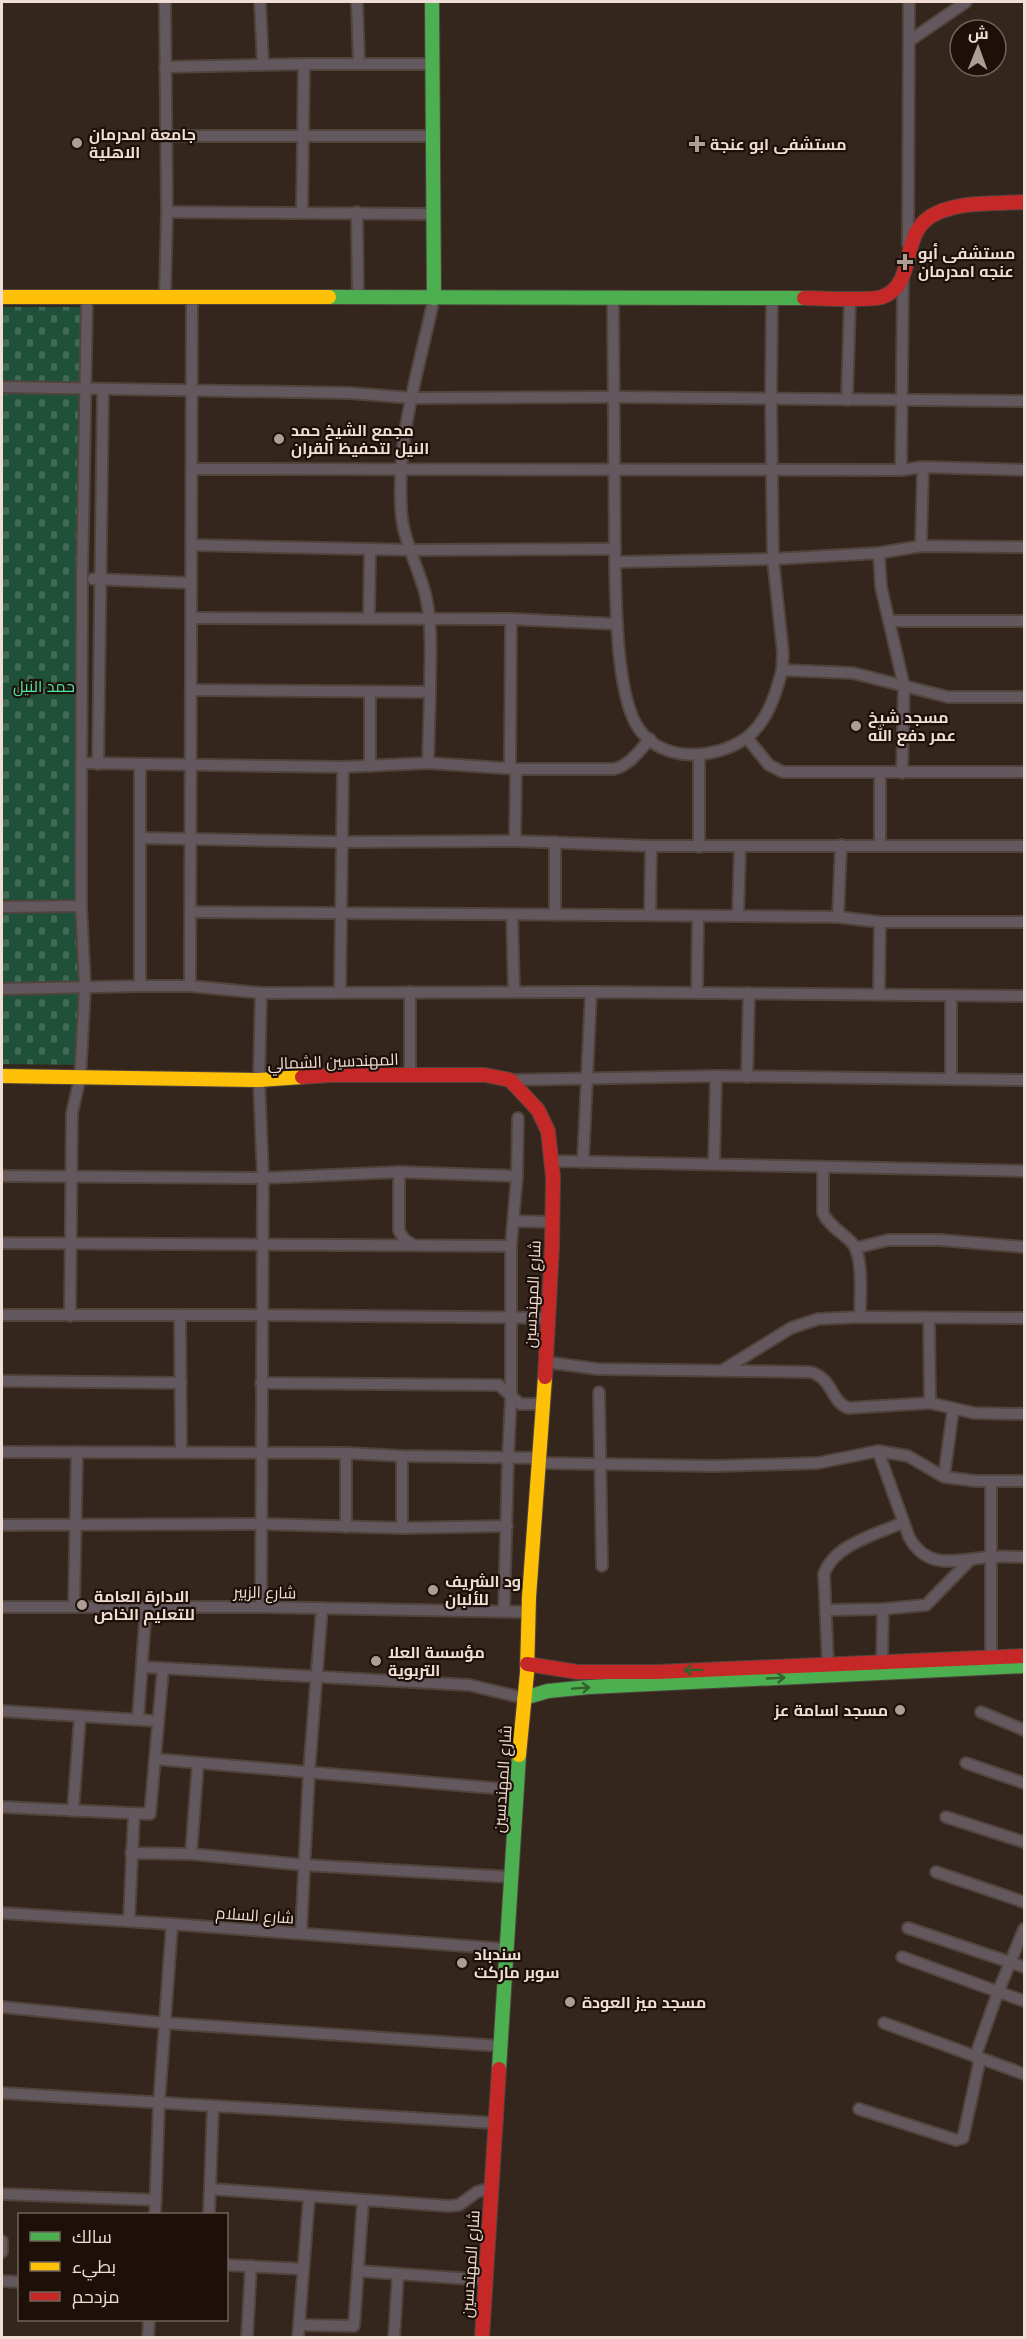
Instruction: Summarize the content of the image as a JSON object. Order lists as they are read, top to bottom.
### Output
{
  "streets": {
    "main road": ["المهندسين الشمالي", "شارع المهندسين"],
    "street": ["شارع الزبير", "شارع السلام"]
  },
  "crossings": [
    ["شارع المهندسين", "شارع الزبير"],
    ["شارع المهندسين", "شارع السلام"]
  ],
  "parks": ["حمد النيل"],
  "places": {
    "other": [
      "جامعة امدرمان الاهلية",
      "مجمع الشيخ حمد النيل لتحفيظ القران",
      "مسجد شيخ عمر دفع الله",
      "ود الشريف للألبان",
      "الادارة العامة للتعليم الخاص",
      "مؤسسة العلا التربوية",
      "مسجد اسامة عز",
      "سندباد سوبر ماركت",
      "مسجد ميز العودة"
    ],
    "health": ["مستشفى ابو عنجة", "مستشفى أبو عنجه امدرمان"]
  },
  "legend": ["سالك", "بطيء", "مزدحم"],
  "north": "top"
}
